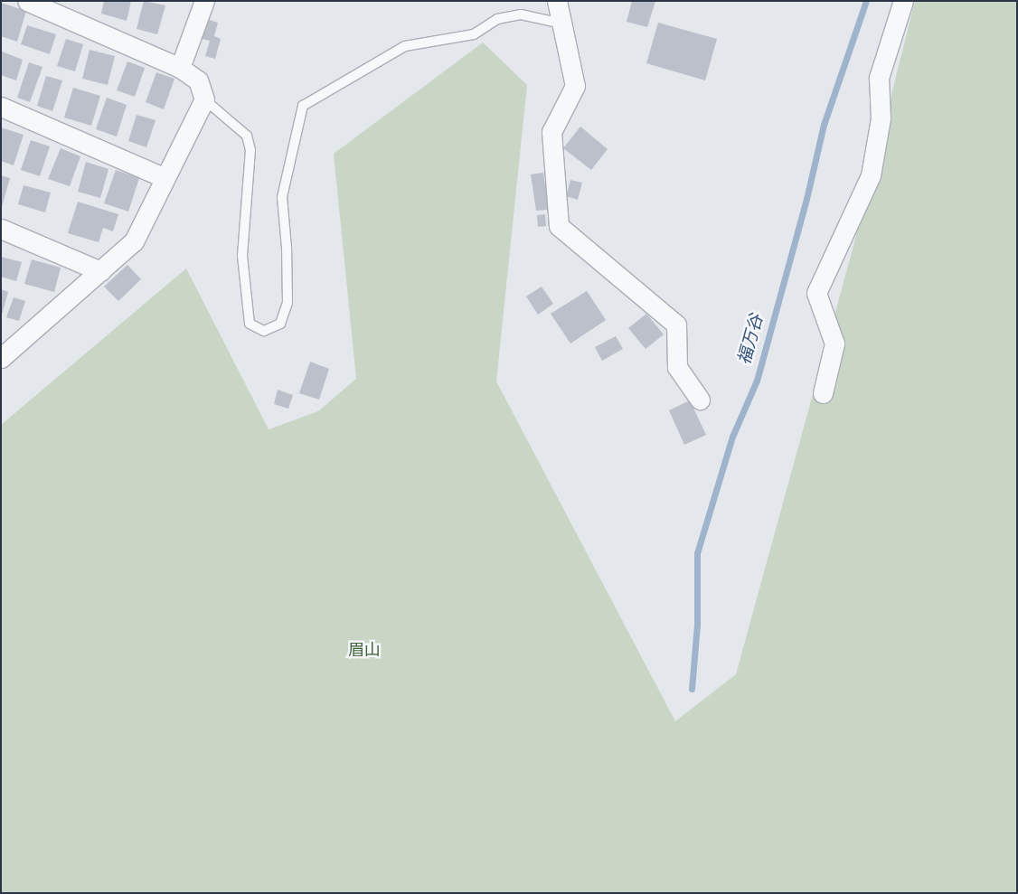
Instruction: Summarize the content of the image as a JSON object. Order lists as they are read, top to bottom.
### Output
{
  "water": ["福万谷"],
  "parks": ["眉山"]
}
